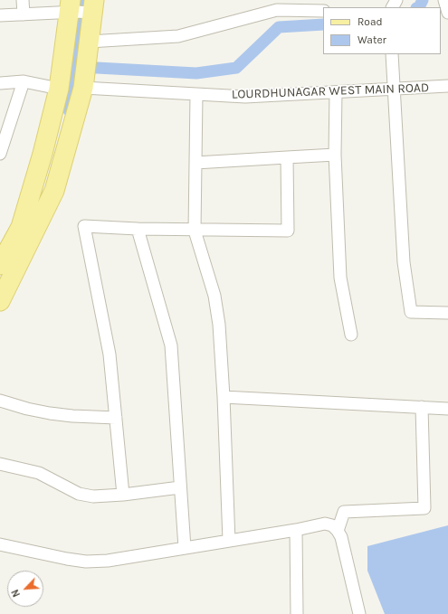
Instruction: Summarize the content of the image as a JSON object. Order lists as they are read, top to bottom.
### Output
{
  "streets": {
    "street": ["LOURDHUNAGAR WEST MAIN ROAD"]
  },
  "legend": ["Road", "Water"],
  "north": "bottom left"
}
